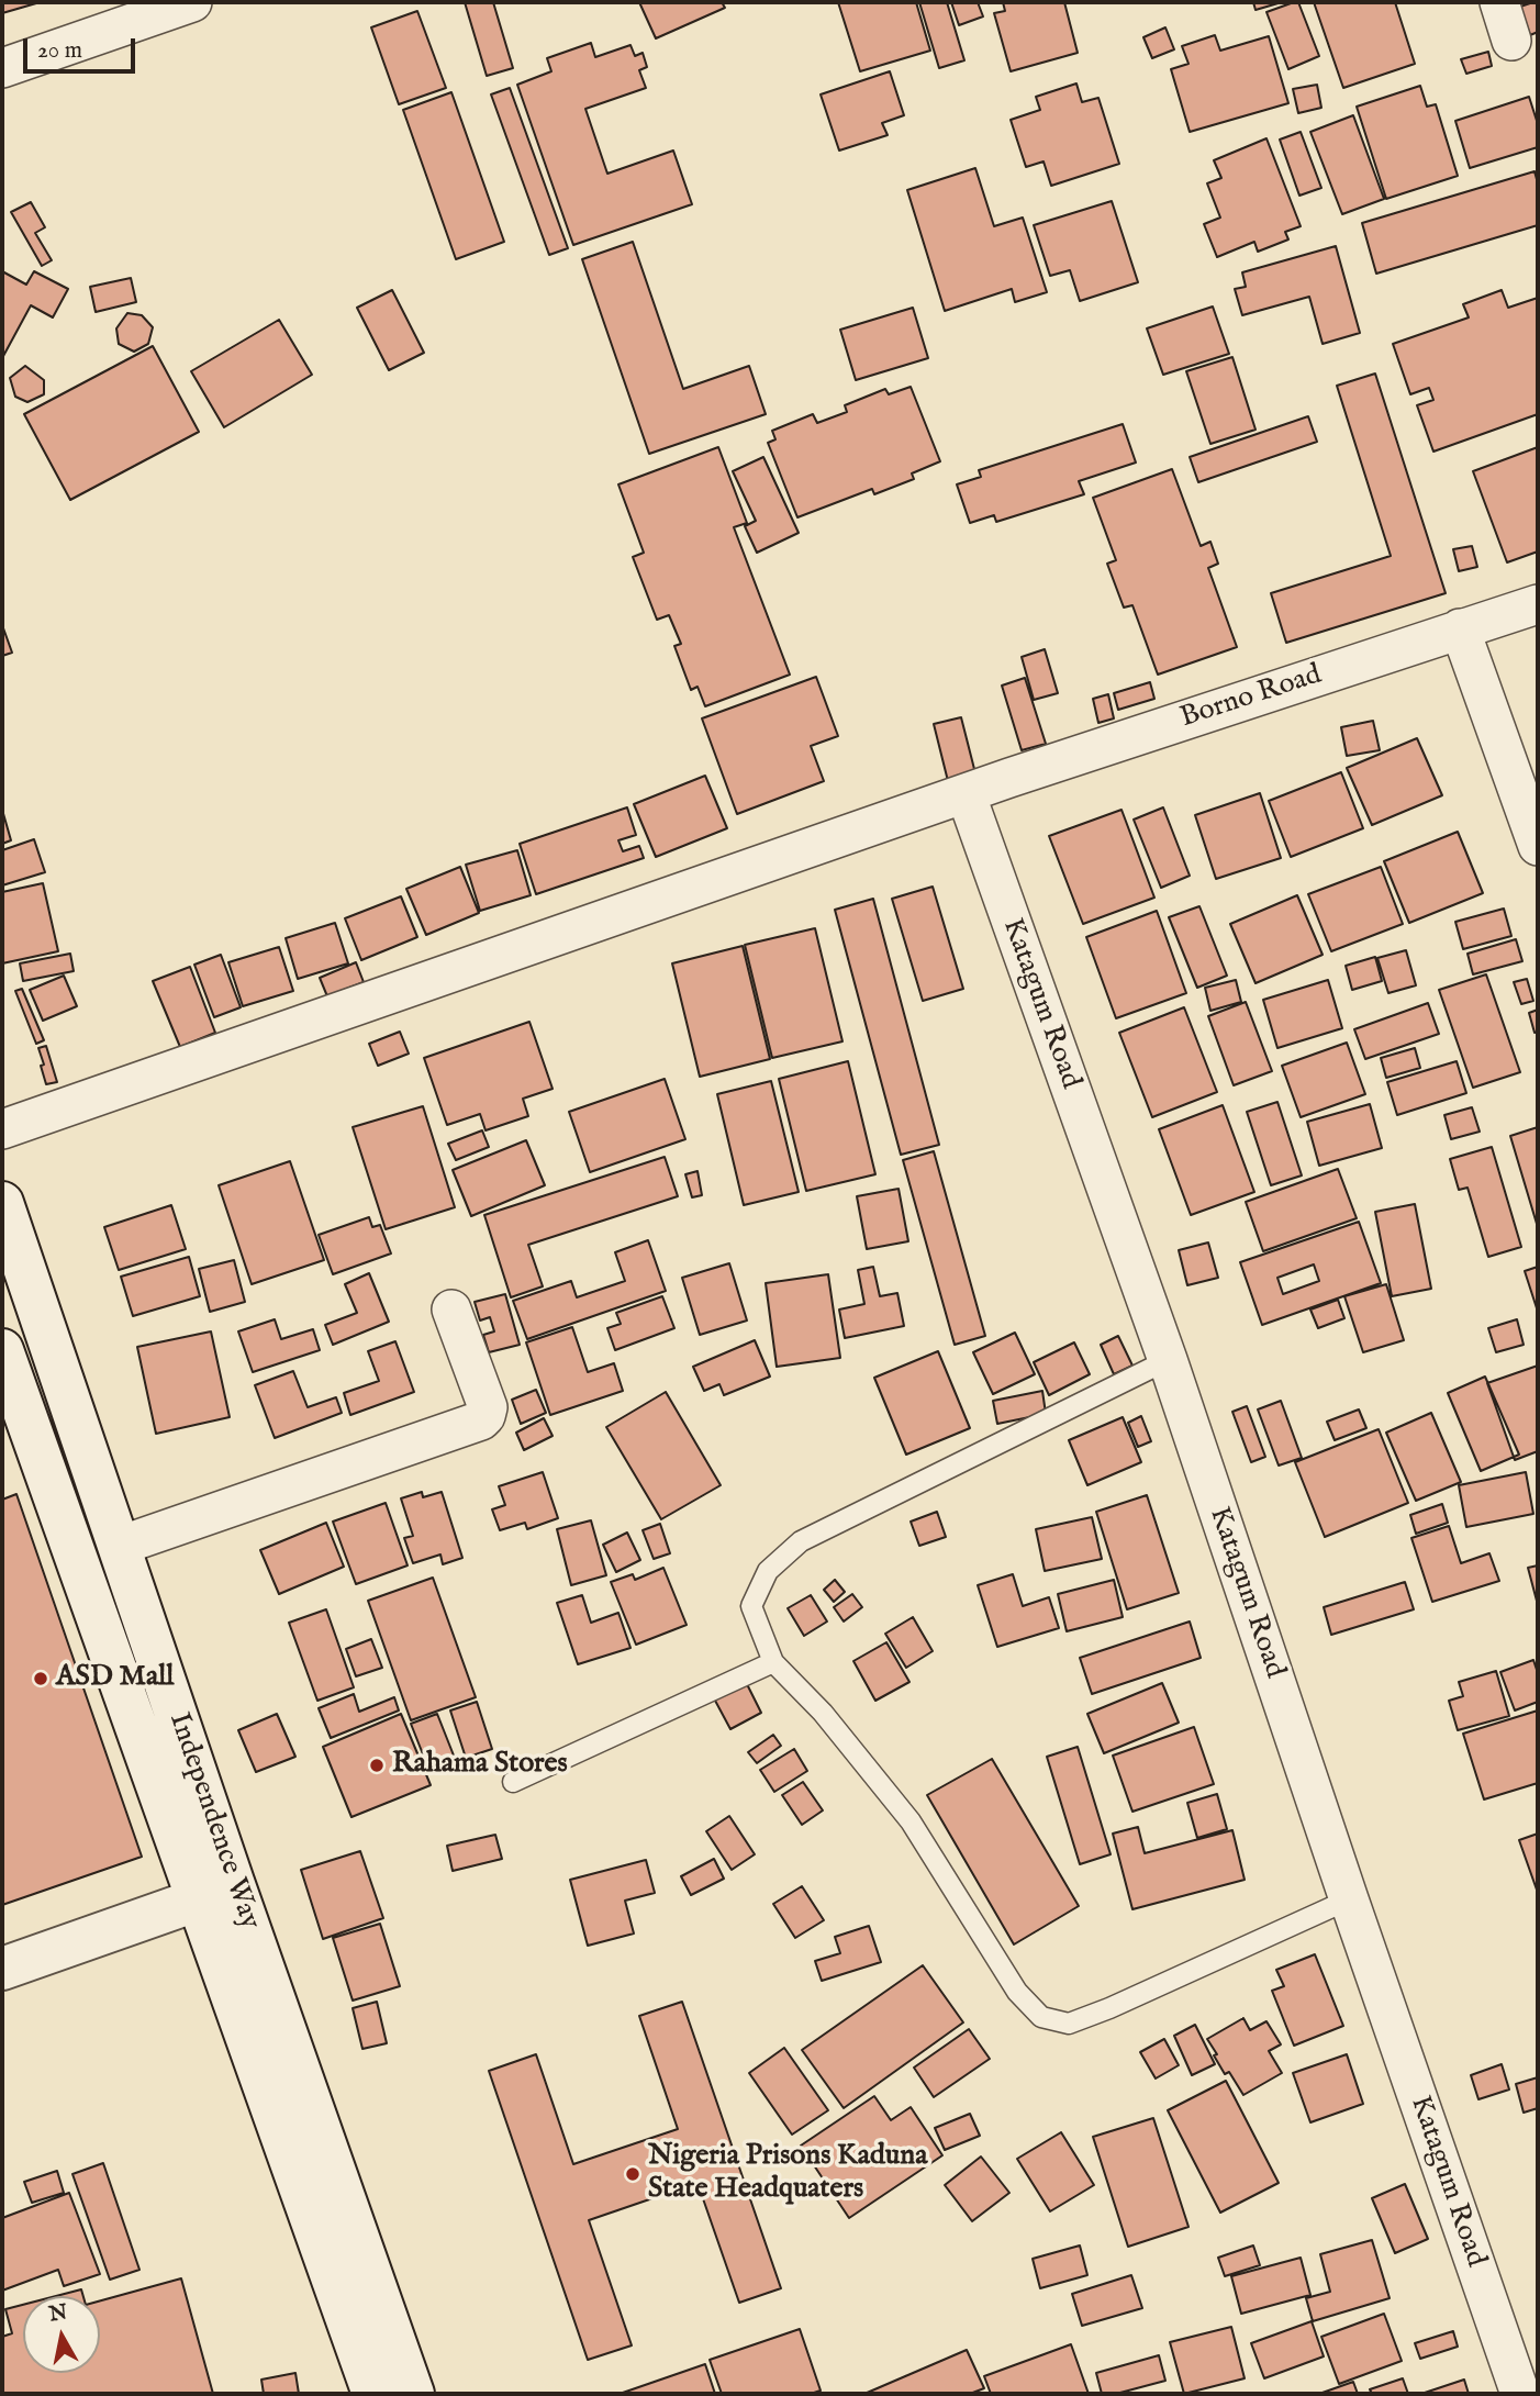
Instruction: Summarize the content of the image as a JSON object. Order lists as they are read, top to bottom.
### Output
{
  "streets": {
    "main road": ["Independence Way"],
    "street": ["Borno Road", "Katagum Road"]
  },
  "crossings": [
    ["Borno Road", "Katagum Road"]
  ],
  "places": ["ASD Mall", "Rahama Stores", "Nigeria Prisons Kaduna State Headquaters"],
  "scale_bar": "20 m",
  "north": "top"
}
